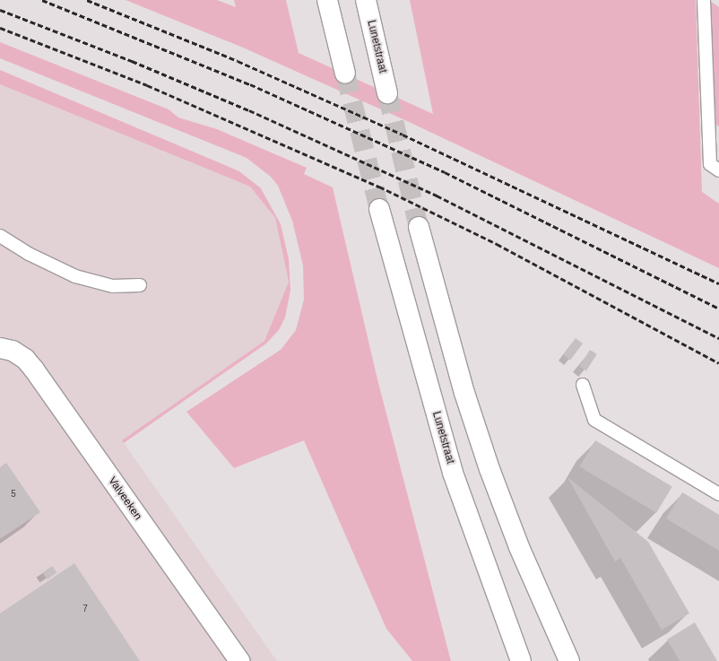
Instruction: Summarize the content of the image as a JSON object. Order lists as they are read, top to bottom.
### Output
{
  "streets": {
    "main road": ["Lunetstraat", "Valveeken"]
  },
  "house_numbers": ["5", "7"]
}
